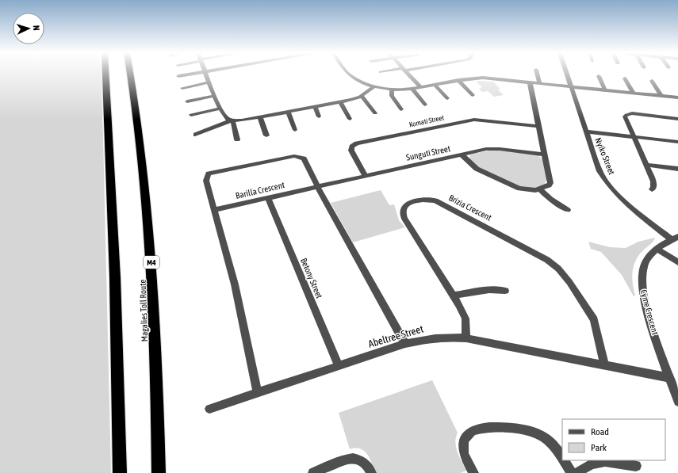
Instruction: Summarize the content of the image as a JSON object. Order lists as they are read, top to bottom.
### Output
{
  "streets": {
    "highway": ["M4", "Magalies Toll Route"],
    "street": [
      "Komati Street",
      "Sunguti Street",
      "Nyiko Street",
      "Barilla Crescent",
      "Brizia Crescent",
      "Betony Street",
      "Cyme Crescent",
      "Abeltree Street"
    ]
  },
  "crossings": [
    ["Komati Street", "Sunguti Street"],
    ["Sunguti Street", "Barilla Crescent"],
    ["Nyiko Street", "Cyme Crescent"],
    ["Barilla Crescent", "Betony Street"],
    ["Brizia Crescent", "Abeltree Street"],
    ["Betony Street", "Abeltree Street"],
    ["Cyme Crescent", "Abeltree Street"]
  ],
  "legend": ["Road", "Park"],
  "north": "right"
}
